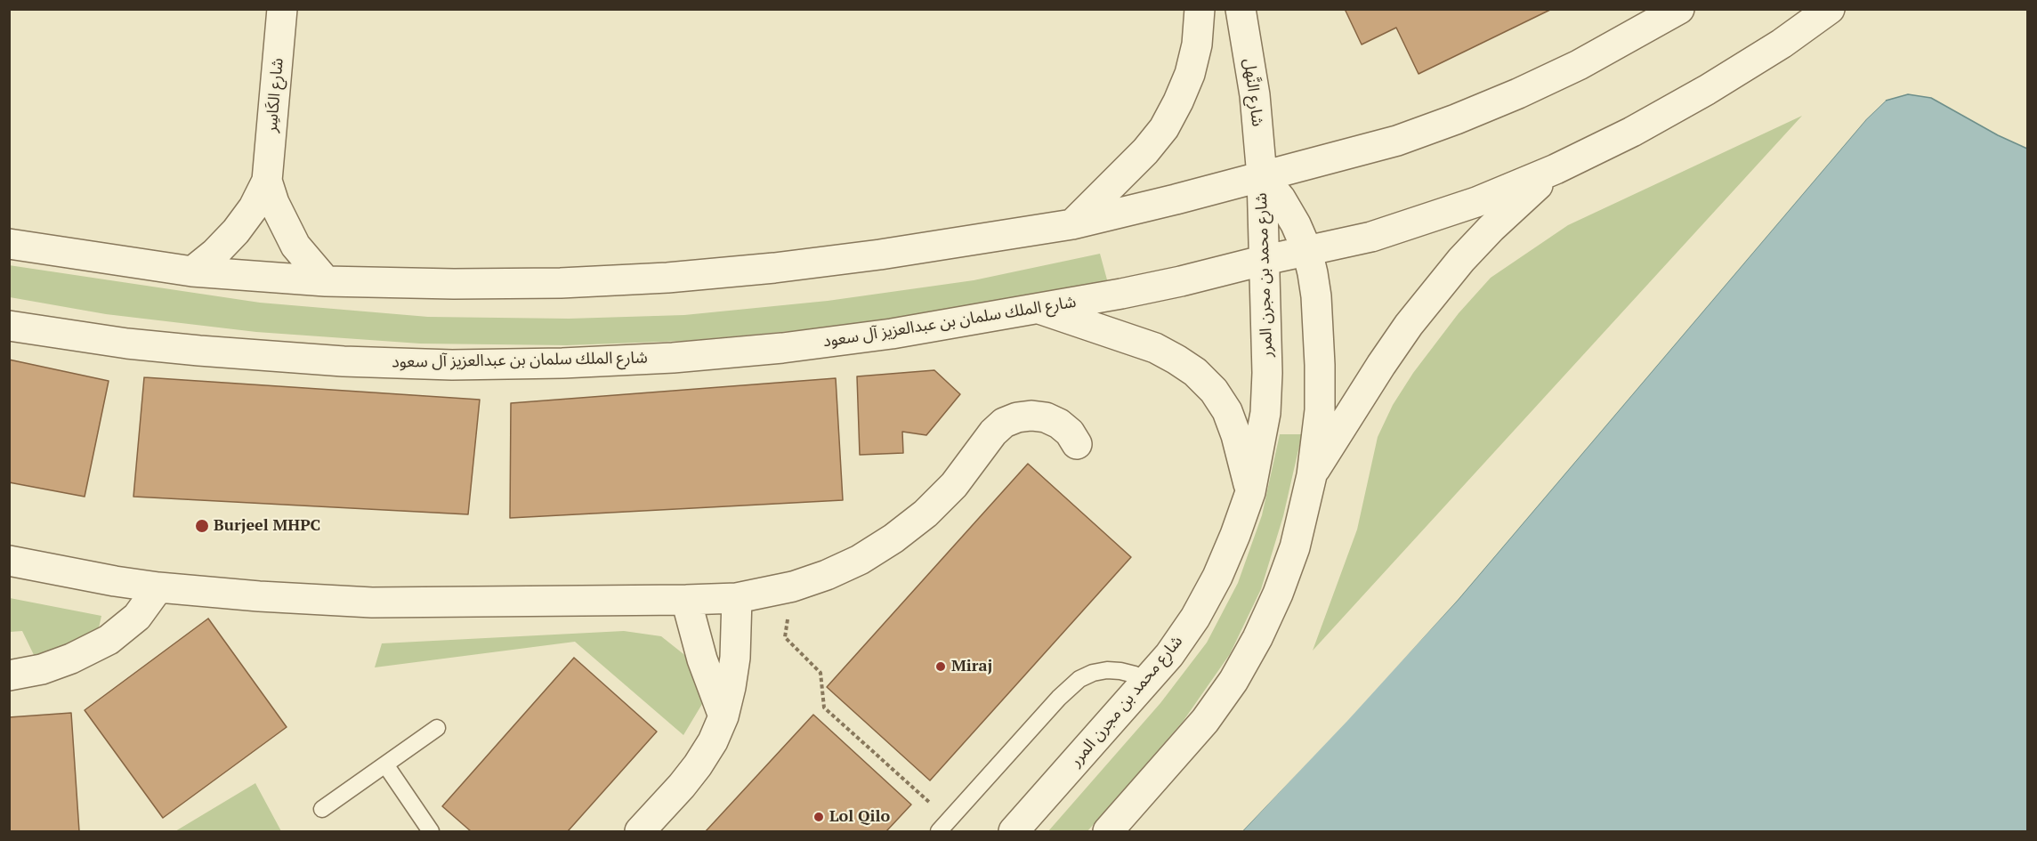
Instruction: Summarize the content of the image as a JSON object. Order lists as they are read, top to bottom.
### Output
{
  "streets": {
    "street": [
      "شارع النَّهل",
      "شارع الكَاسِر",
      "شارع محمد بن مجرن المرر",
      "شارع الملك سلمان بن عبدالعزيز آل سعود"
    ]
  },
  "crossings": [
    ["شارع النَّهل", "شارع محمد بن مجرن المرر"],
    ["شارع محمد بن مجرن المرر", "شارع الملك سلمان بن عبدالعزيز آل سعود"]
  ],
  "places": ["Burjeel MHPC", "Miraj", "Lol Qilo"]
}
